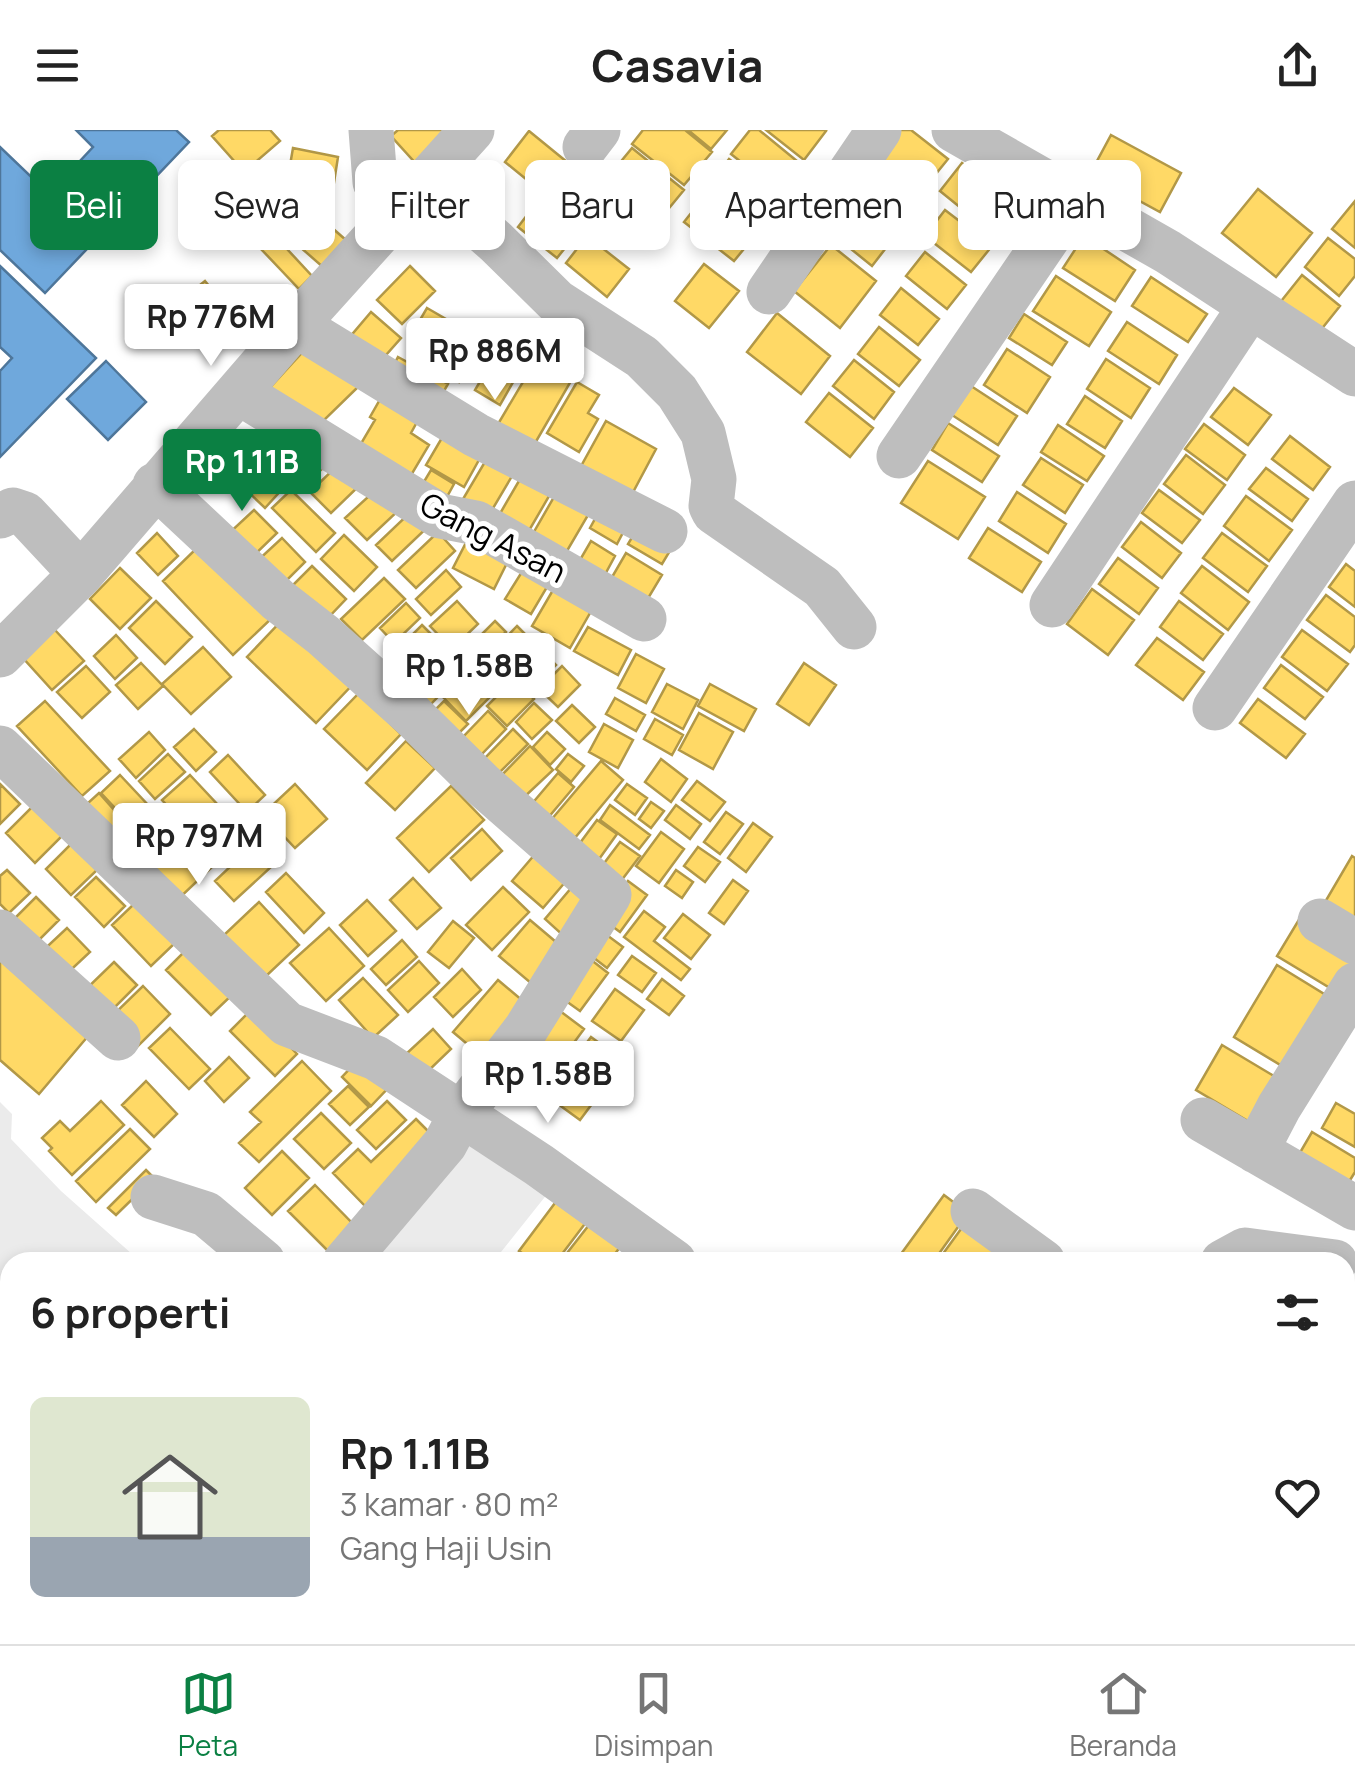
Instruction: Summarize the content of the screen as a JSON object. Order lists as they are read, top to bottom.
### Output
{
  "streets": {
    "street": ["Gang Asan"]
  },
  "page": {
    "header": "Casavia",
    "chip": [
      "Beli",
      "Sewa",
      "Filter",
      "Baru",
      "Apartemen",
      "Rumah"
    ],
    "price": [
      "Rp 776M",
      "Rp 886M",
      "Rp 1.11B",
      "Rp 1.58B",
      "Rp 797M",
      "Rp 1.58B"
    ],
    "heading": "6 properti",
    "list": [
      {
        "name": "Rp 1.11B",
        "note": "3 kamar · 80 m² · Gang Haji Usin"
      }
    ],
    "tabs": ["Peta", "Disimpan", "Beranda"]
  }
}
